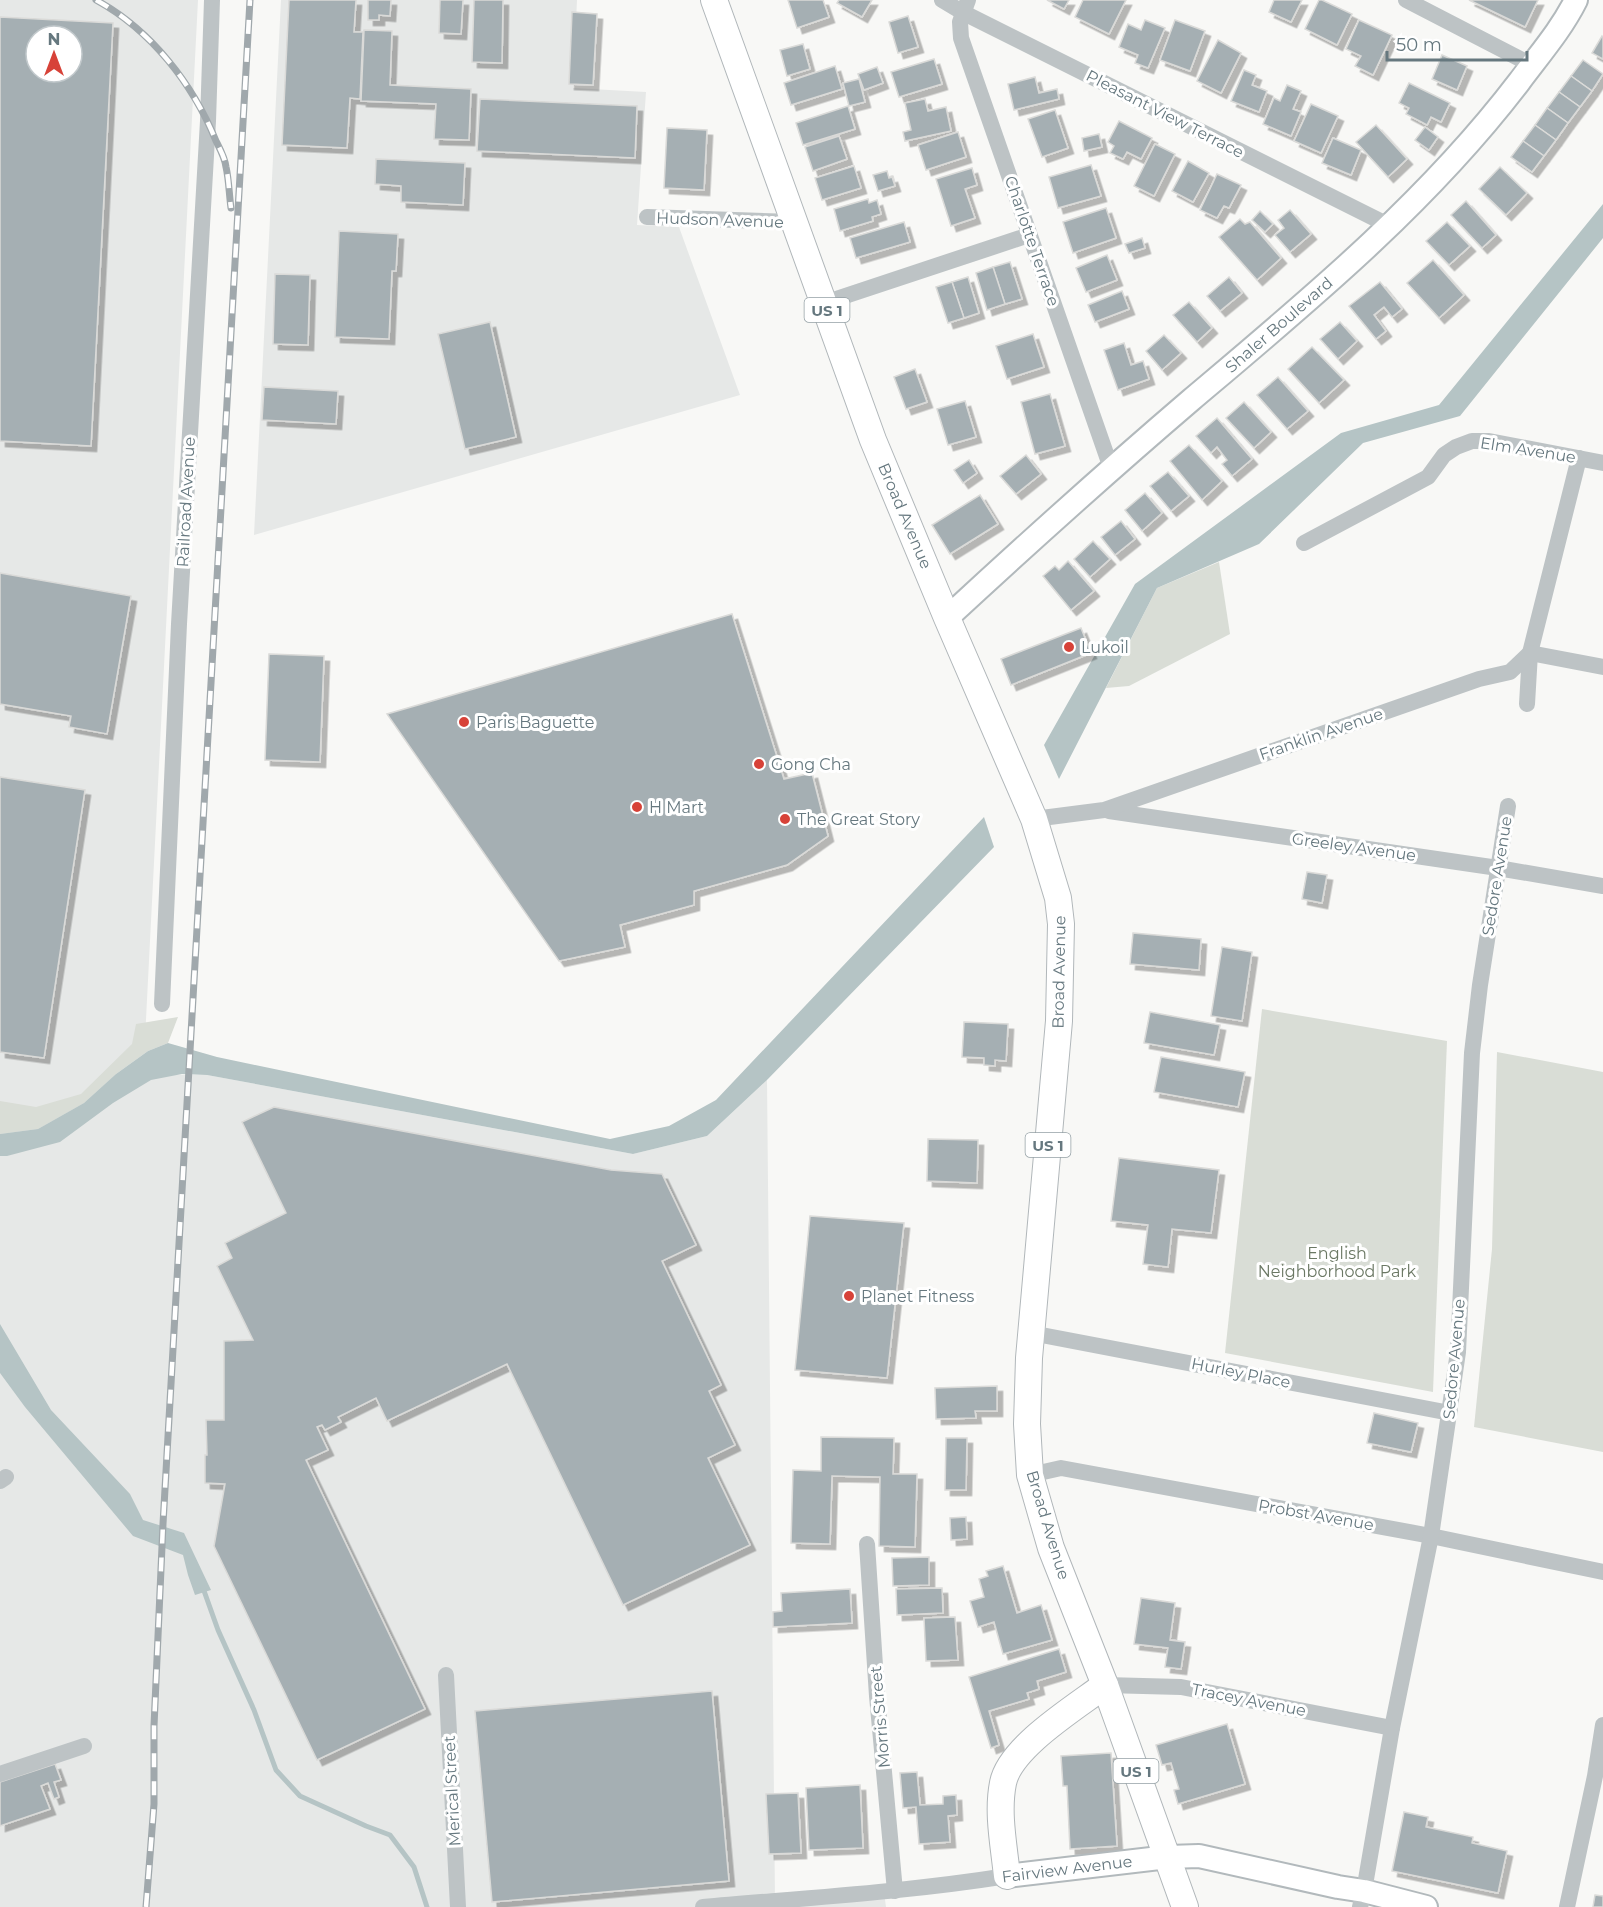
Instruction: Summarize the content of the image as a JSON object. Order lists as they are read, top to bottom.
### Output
{
  "streets": {
    "main road": ["US 1", "Broad Avenue"],
    "street": [
      "Pleasant View Terrace",
      "Hudson Avenue",
      "Charlotte Terrace",
      "Shaler Boulevard",
      "Elm Avenue",
      "Railroad Avenue",
      "Franklin Avenue",
      "Greeley Avenue",
      "Sedore Avenue",
      "Hurley Place",
      "Probst Avenue",
      "Tracey Avenue",
      "Morris Street",
      "Merical Street",
      "Fairview Avenue"
    ]
  },
  "crossings": [
    ["Pleasant View Terrace", "Charlotte Terrace"],
    ["Pleasant View Terrace", "Shaler Boulevard"],
    ["Hudson Avenue", "Broad Avenue"],
    ["Charlotte Terrace", "Shaler Boulevard"],
    ["Shaler Boulevard", "Broad Avenue"],
    ["Broad Avenue", "Franklin Avenue"],
    ["Broad Avenue", "Hurley Place"],
    ["Broad Avenue", "Probst Avenue"],
    ["Broad Avenue", "Tracey Avenue"],
    ["Broad Avenue", "Fairview Avenue"],
    ["Franklin Avenue", "Greeley Avenue"],
    ["Greeley Avenue", "Sedore Avenue"],
    ["Sedore Avenue", "Hurley Place"],
    ["Sedore Avenue", "Probst Avenue"],
    ["Sedore Avenue", "Tracey Avenue"],
    ["Sedore Avenue", "Fairview Avenue"],
    ["Morris Street", "Fairview Avenue"]
  ],
  "parks": ["English Neighborhood Park"],
  "places": [
    "Lukoil",
    "Paris Baguette",
    "Gong Cha",
    "H Mart",
    "The Great Story",
    "Planet Fitness"
  ],
  "scale_bar": "50 m",
  "north": "top"
}
